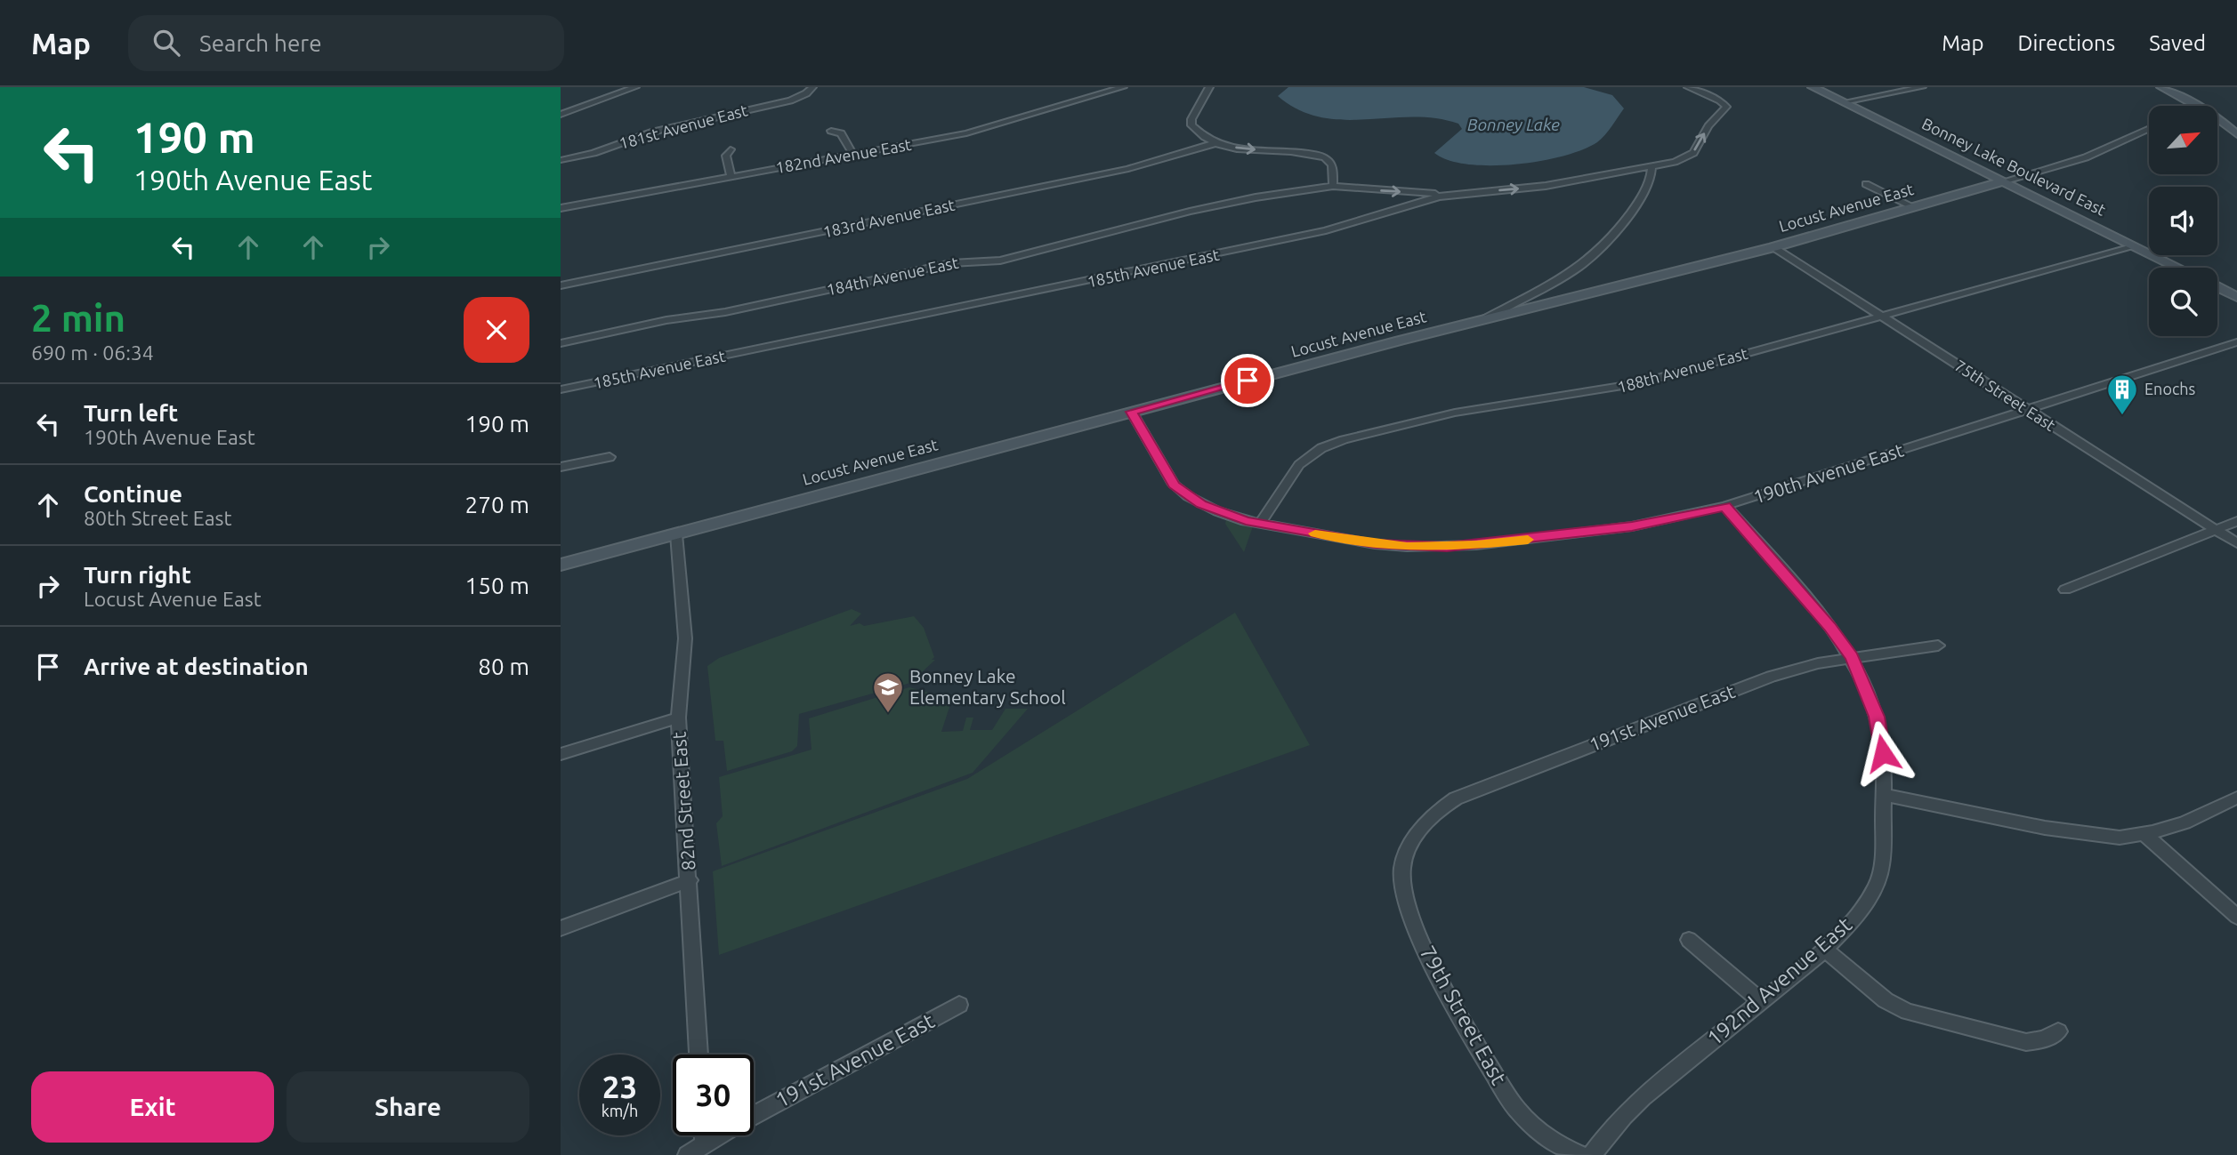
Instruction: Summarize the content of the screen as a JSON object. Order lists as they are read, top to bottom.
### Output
{
  "streets": {
    "street": [
      "181st Avenue East",
      "182nd Avenue East",
      "Bonney Lake Boulevard East",
      "Locust Avenue East",
      "183rd Avenue East",
      "185th Avenue East",
      "184th Avenue East",
      "188th Avenue East",
      "75th Street East",
      "190th Avenue East",
      "191st Avenue East",
      "82nd Street East",
      "192nd Avenue East",
      "79th Street East"
    ]
  },
  "crossings": [
    ["Bonney Lake Boulevard East", "Locust Avenue East"],
    ["Bonney Lake Boulevard East", "188th Avenue East"],
    ["Locust Avenue East", "75th Street East"],
    ["Locust Avenue East", "190th Avenue East"],
    ["Locust Avenue East", "82nd Street East"],
    ["185th Avenue East", "184th Avenue East"],
    ["188th Avenue East", "75th Street East"],
    ["188th Avenue East", "190th Avenue East"],
    ["75th Street East", "190th Avenue East"],
    ["190th Avenue East", "192nd Avenue East"],
    ["191st Avenue East", "192nd Avenue East"],
    ["191st Avenue East", "79th Street East"]
  ],
  "water": ["Bonney Lake"],
  "places": {
    "building": ["Enochs"],
    "school or university": ["Bonney Lake Elementary School"]
  },
  "north": "top right",
  "page": {
    "header": "Map",
    "search": "Search here",
    "nav": ["Map", "Directions", "Saved"],
    "turn": ["190 m", "190th Avenue East"],
    "heading": ["2 min", "690 m · 06:34"],
    "list": [
      {
        "name": "Turn left",
        "note": "190th Avenue East",
        "value": "190 m"
      },
      {
        "name": "Continue",
        "note": "80th Street East",
        "value": "270 m"
      },
      {
        "name": "Turn right",
        "note": "Locust Avenue East",
        "value": "150 m"
      },
      {
        "name": "Arrive at destination",
        "value": "80 m"
      }
    ],
    "speed": "23 km/h",
    "limit": "30",
    "buttons": ["Exit", "Share"]
  }
}
